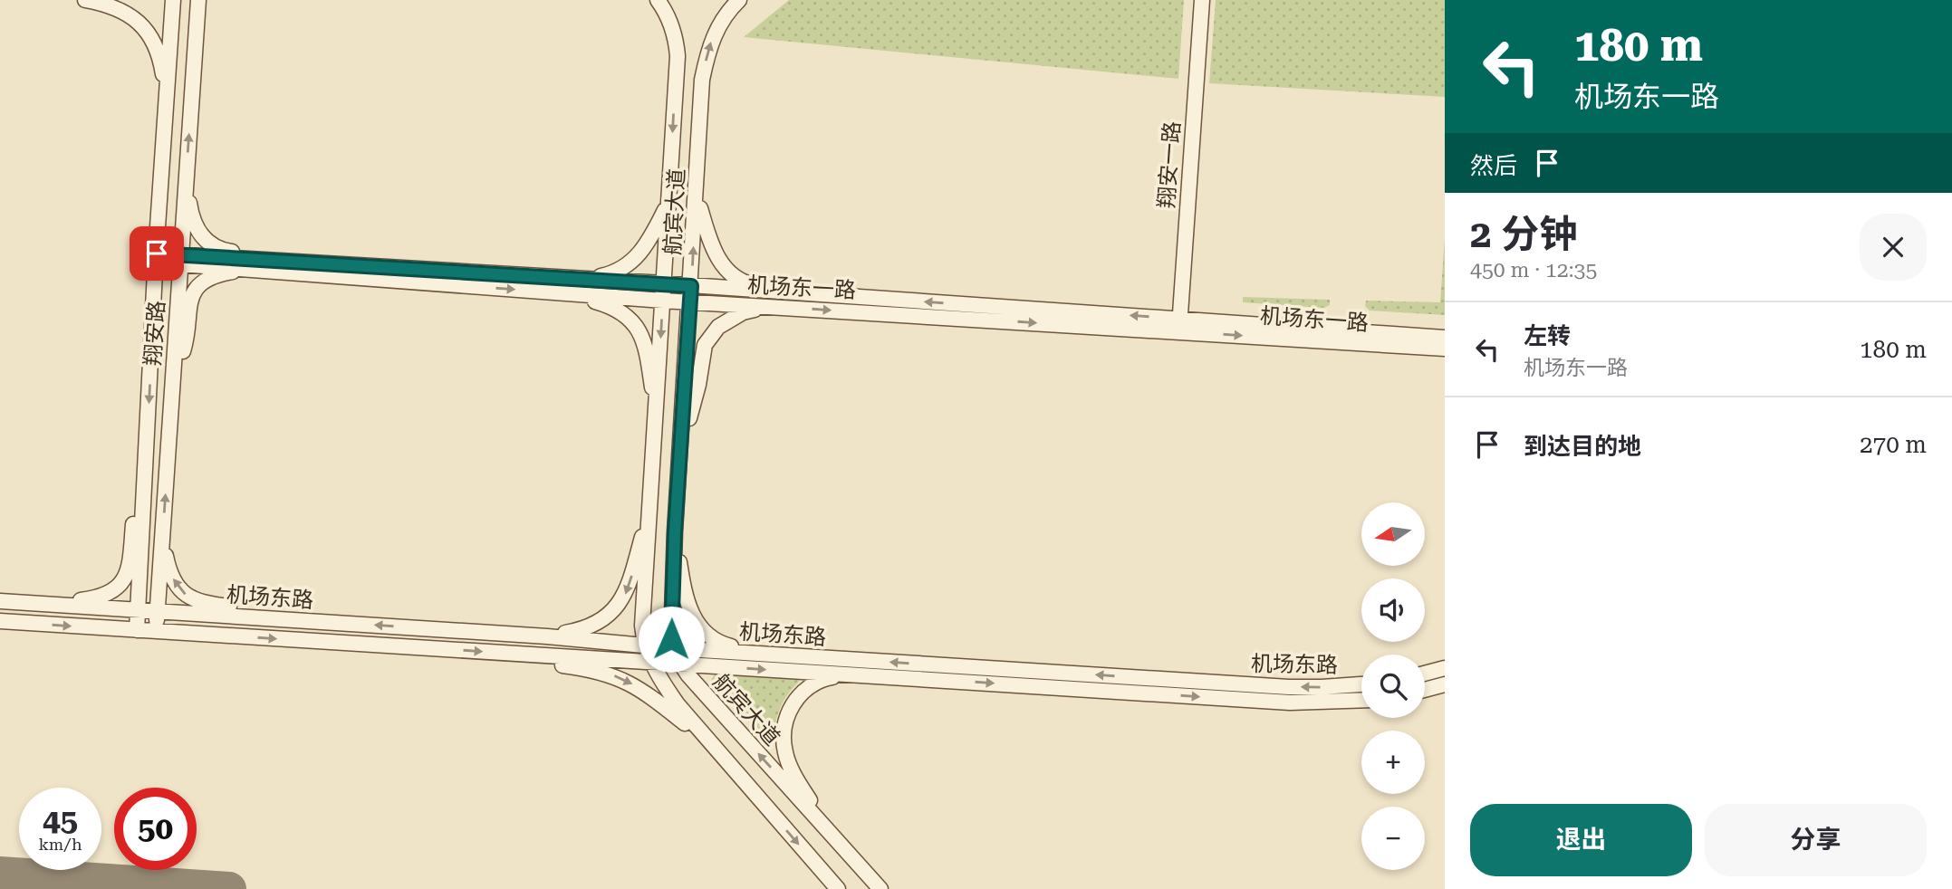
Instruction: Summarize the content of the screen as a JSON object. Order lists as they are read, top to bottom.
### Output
{
  "streets": {
    "street": [
      "翔安一路",
      "航宾大道",
      "机场东一路",
      "翔安路",
      "机场东路"
    ]
  },
  "crossings": [
    ["翔安一路", "机场东一路"],
    ["航宾大道", "机场东一路"],
    ["航宾大道", "机场东路"],
    ["机场东一路", "翔安路"],
    ["翔安路", "机场东路"]
  ],
  "north": "left",
  "page": {
    "turn": ["180 m", "机场东一路"],
    "then": "然后",
    "heading": ["2 分钟", "450 m · 12:35"],
    "list": [
      {
        "name": "左转",
        "note": "机场东一路",
        "value": "180 m"
      },
      {
        "name": "到达目的地",
        "value": "270 m"
      }
    ],
    "map_buttons": ["+", "−"],
    "speed": "45 km/h",
    "limit": "50",
    "buttons": ["退出", "分享"]
  }
}
